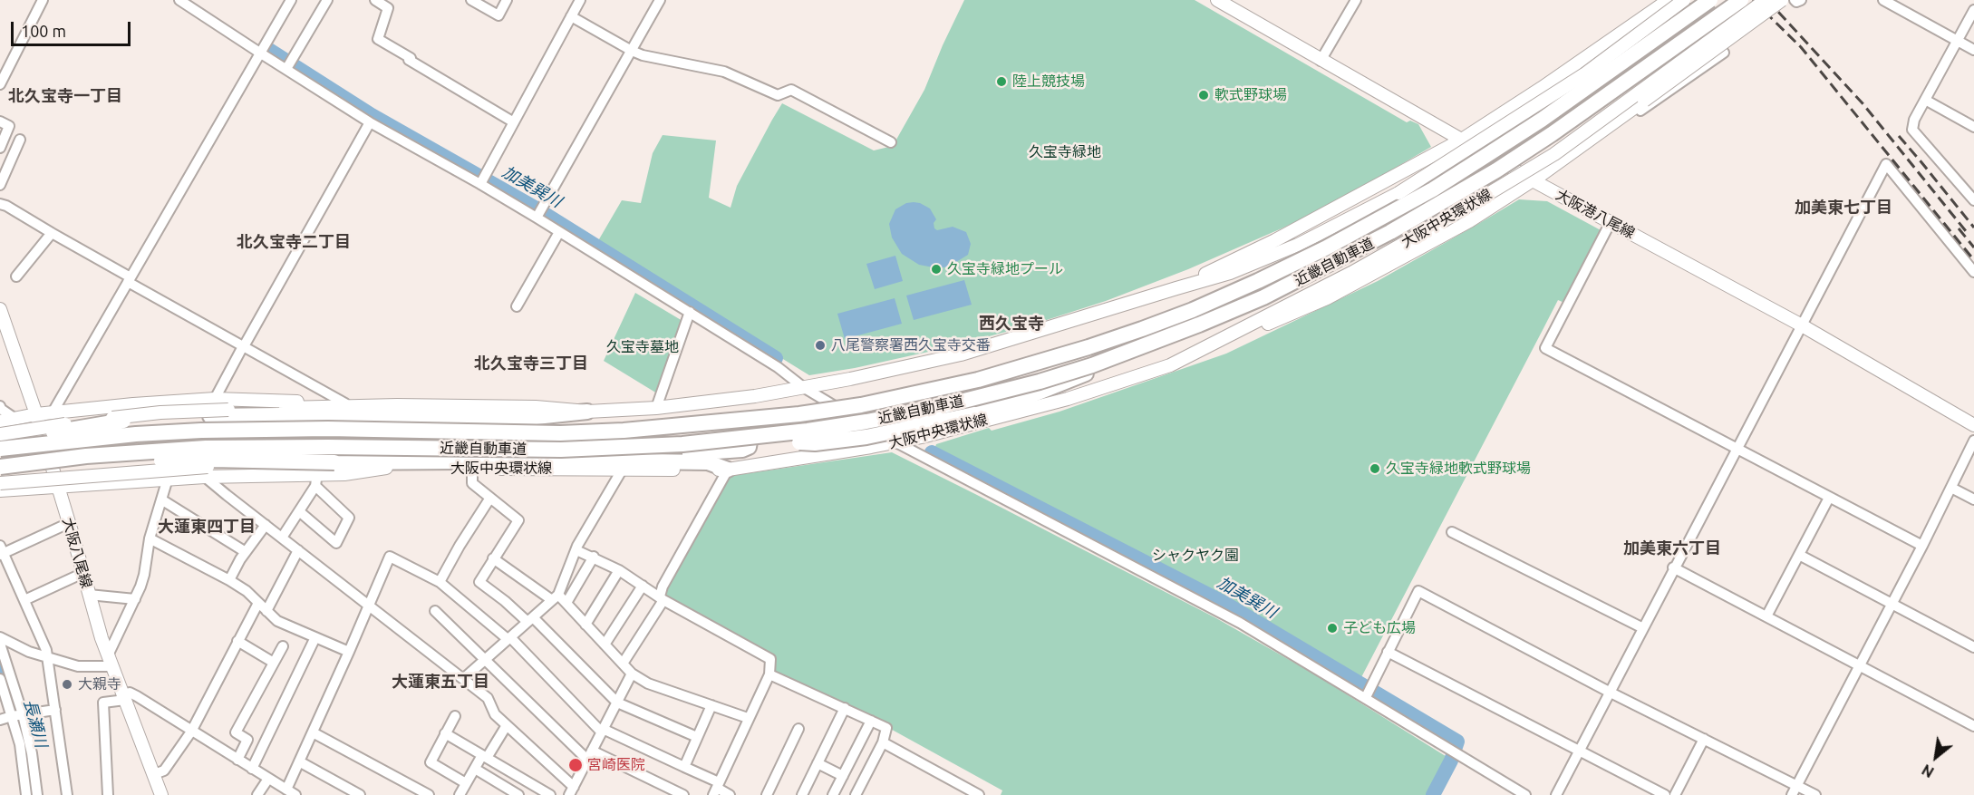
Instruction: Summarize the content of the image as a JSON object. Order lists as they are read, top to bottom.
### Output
{
  "streets": {
    "highway": ["近畿自動車道"],
    "main road": ["大阪港八尾線", "大阪中央環状線", "大阪八尾線"]
  },
  "districts": [
    "北久宝寺一丁目",
    "加美東七丁目",
    "北久宝寺二丁目",
    "西久宝寺",
    "北久宝寺三丁目",
    "大蓮東四丁目",
    "加美東六丁目",
    "大蓮東五丁目"
  ],
  "water": ["加美巽川", "長瀬川"],
  "parks": ["久宝寺緑地", "久宝寺墓地", "シャクヤク園"],
  "places": [
    "陸上競技場",
    "軟式野球場",
    "久宝寺緑地プール",
    "八尾警察署西久宝寺交番",
    "久宝寺緑地軟式野球場",
    "子ども広場",
    "大親寺",
    "宮崎医院"
  ],
  "scale_bar": "100 m",
  "north": "bottom left"
}
